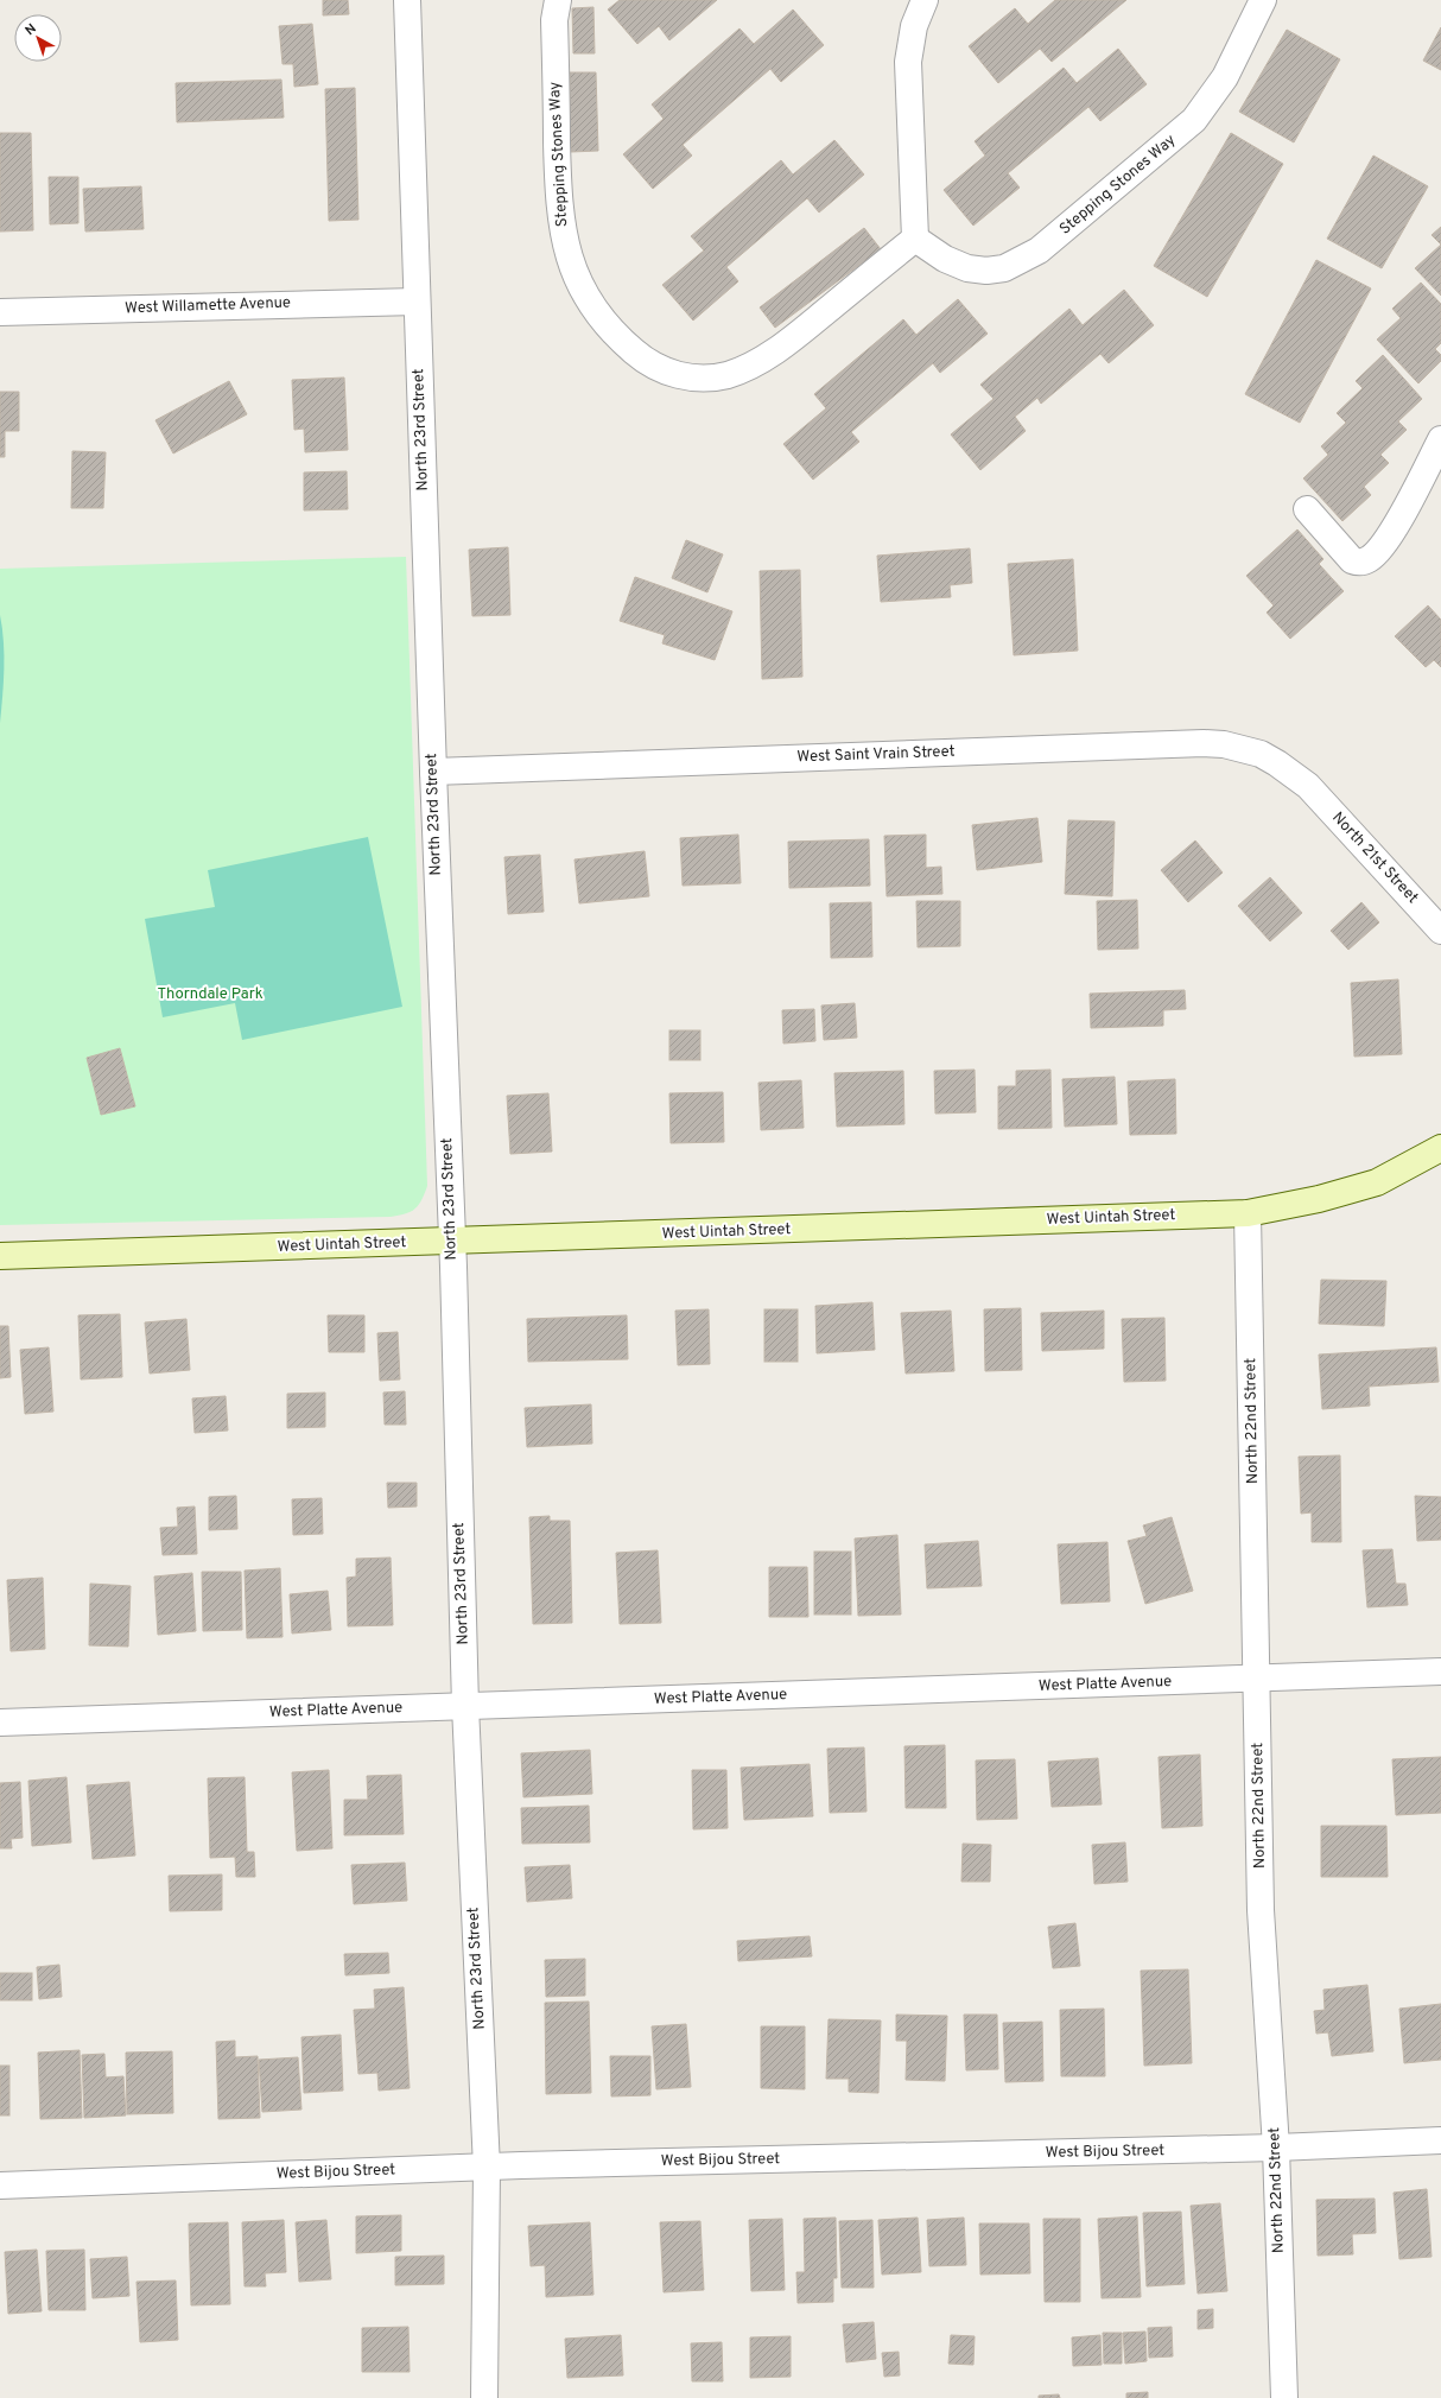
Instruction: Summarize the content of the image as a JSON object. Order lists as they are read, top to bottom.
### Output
{
  "streets": {
    "main road": ["West Uintah Street"],
    "street": [
      "Stepping Stones Way",
      "West Willamette Avenue",
      "North 23rd Street",
      "West Saint Vrain Street",
      "North 21st Street",
      "North 22nd Street",
      "West Platte Avenue",
      "West Bijou Street"
    ]
  },
  "crossings": [
    ["West Willamette Avenue", "North 23rd Street"],
    ["North 23rd Street", "West Saint Vrain Street"],
    ["North 23rd Street", "West Uintah Street"],
    ["North 23rd Street", "West Platte Avenue"],
    ["North 23rd Street", "West Bijou Street"],
    ["West Saint Vrain Street", "North 21st Street"],
    ["West Uintah Street", "North 22nd Street"],
    ["North 22nd Street", "West Platte Avenue"],
    ["North 22nd Street", "West Bijou Street"]
  ],
  "parks": ["Thorndale Park"],
  "north": "top left"
}
